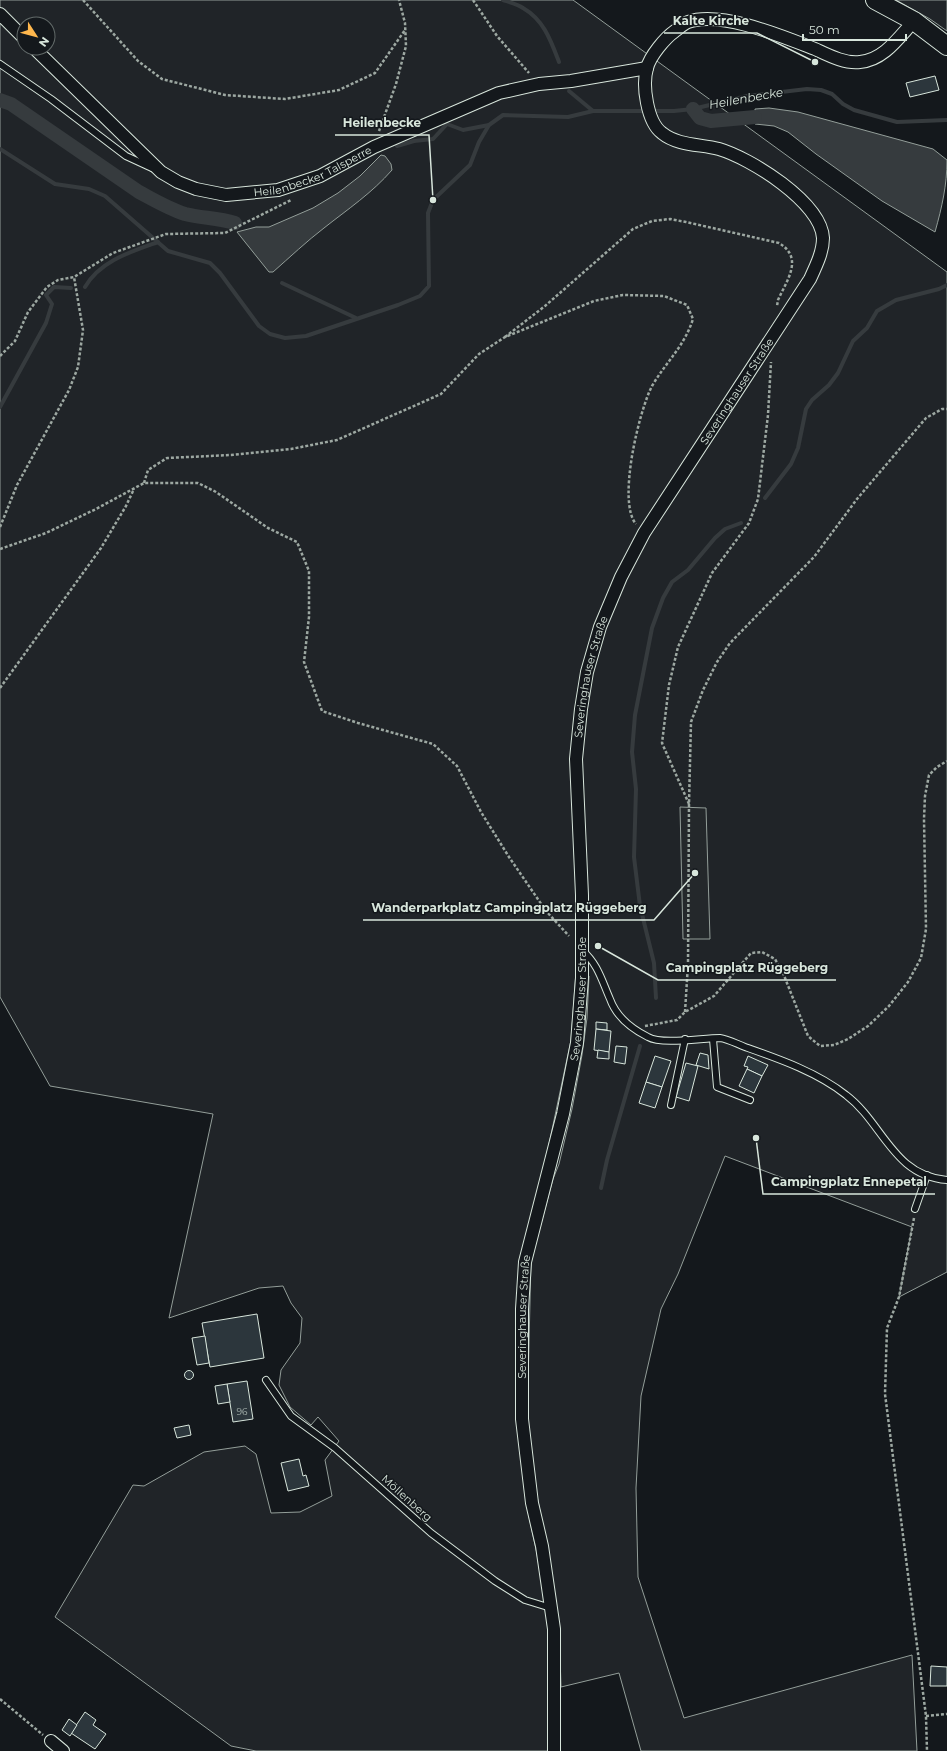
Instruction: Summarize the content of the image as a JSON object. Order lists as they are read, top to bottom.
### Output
{
  "streets": {
    "street": ["Heilenbecker Talsperre", "Severinghauser Straße"],
    "lane": ["Möllenberg"]
  },
  "crossings": [
    ["Heilenbecker Talsperre", "Severinghauser Straße"],
    ["Severinghauser Straße", "Möllenberg"]
  ],
  "water": ["Heilenbecke"],
  "places": [
    "Kalte Kirche",
    "Heilenbecke",
    "Wanderparkplatz Campingplatz Rüggeberg",
    "Campingplatz Rüggeberg",
    "Campingplatz Ennepetal"
  ],
  "house_numbers": ["96"],
  "scale_bar": "50 m",
  "north": "bottom right"
}
